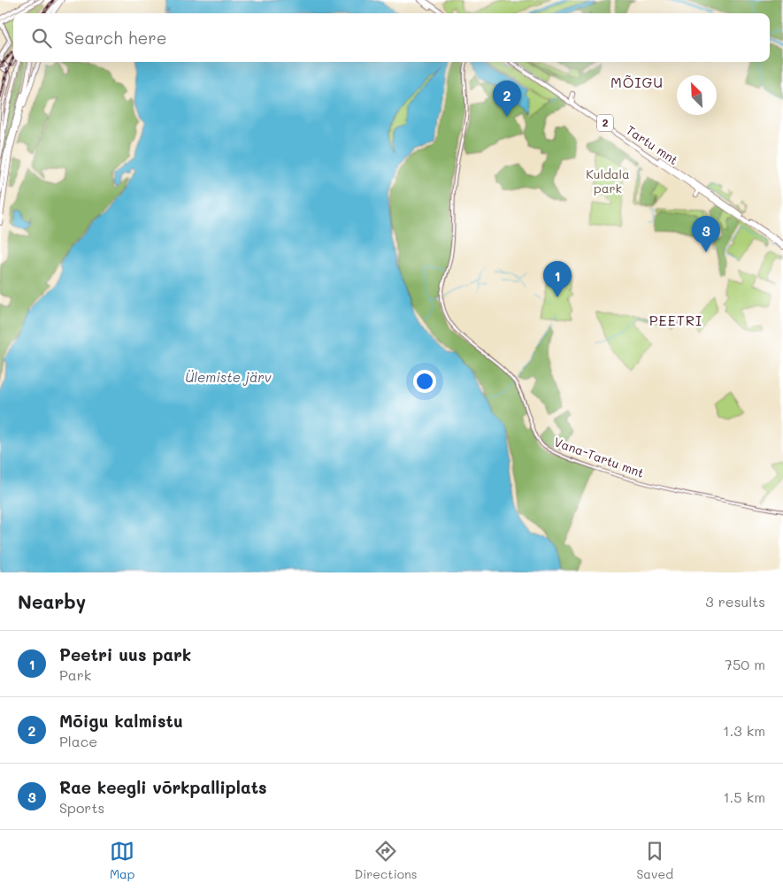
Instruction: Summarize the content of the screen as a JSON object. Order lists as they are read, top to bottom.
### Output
{
  "streets": {
    "highway": ["2", "Tartu mnt"],
    "street": ["Vana-Tartu mnt"]
  },
  "crossings": [
    ["2", "Tartu mnt"]
  ],
  "districts": ["MÕIGU", "PEETRI"],
  "water": ["Ülemiste järv"],
  "parks": ["Kuldala park"],
  "north": "top left",
  "page": {
    "search": "Search here",
    "pins": ["2", "3", "1"],
    "heading": ["Nearby", "3 results"],
    "list": [
      {
        "mark": "1",
        "name": "Peetri uus park",
        "note": "Park",
        "value": "750 m"
      },
      {
        "mark": "2",
        "name": "Mõigu kalmistu",
        "note": "Place",
        "value": "1.3 km"
      },
      {
        "mark": "3",
        "name": "Rae keegli võrkpalliplats",
        "note": "Sports",
        "value": "1.5 km"
      }
    ],
    "nav": ["Map", "Directions", "Saved"]
  }
}
